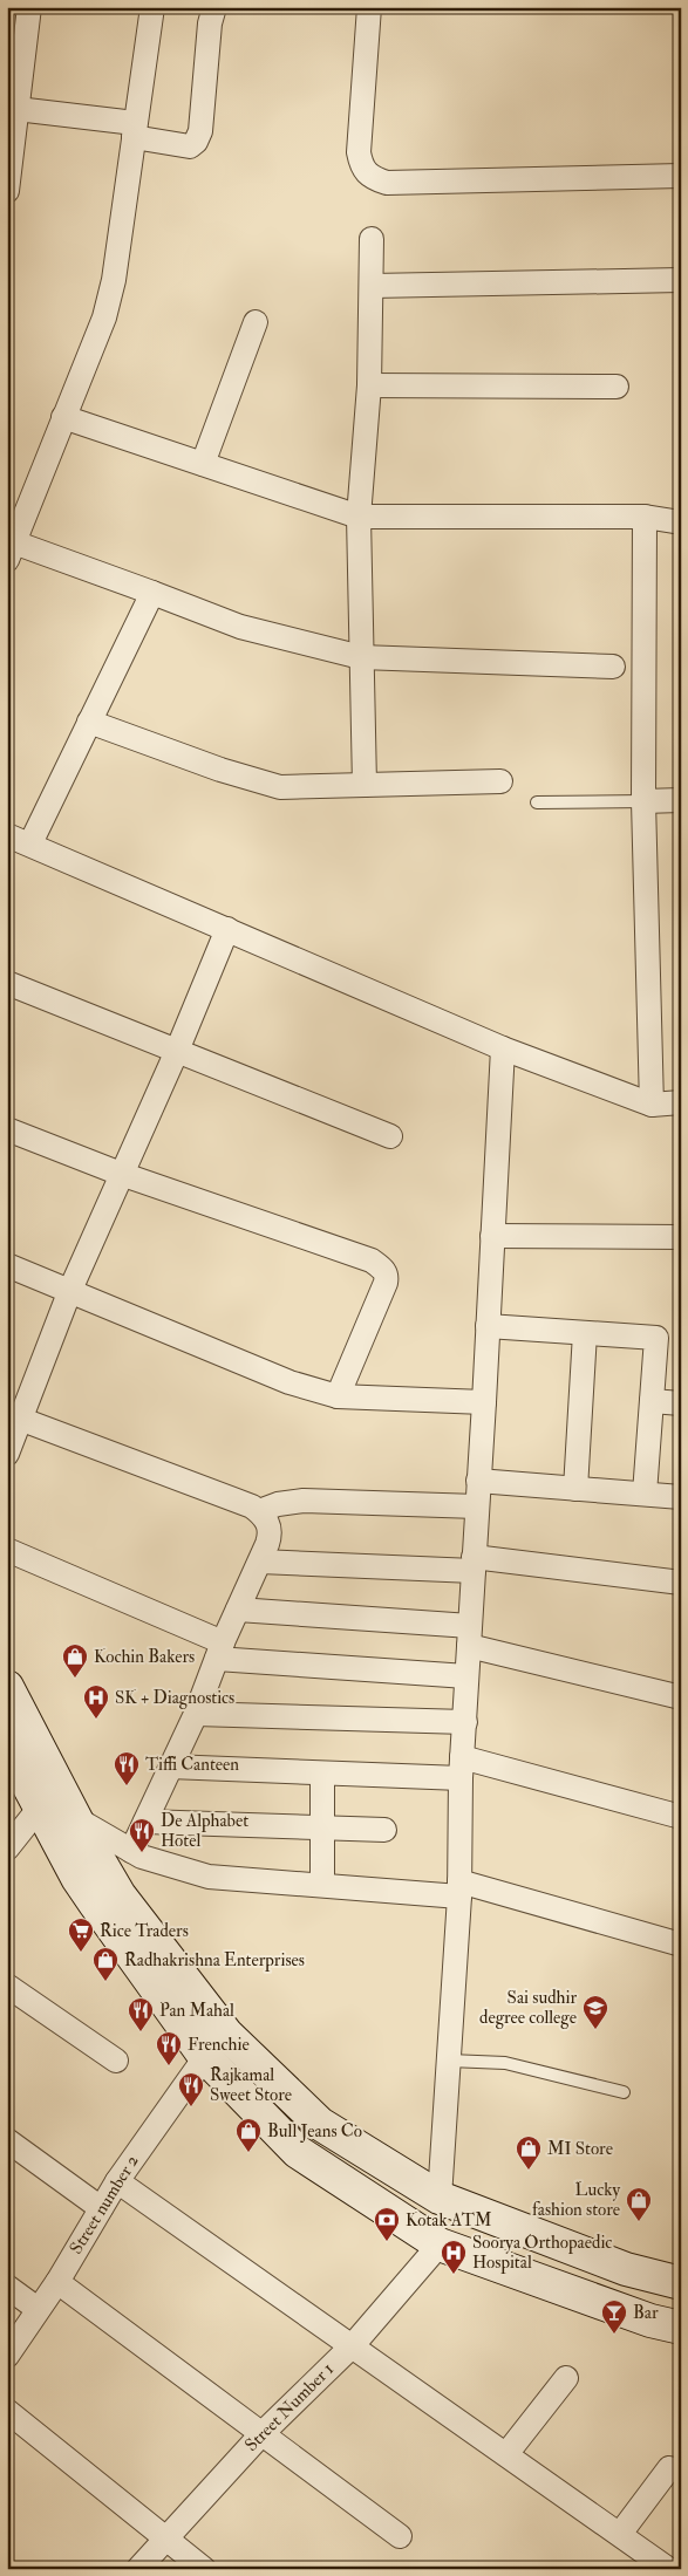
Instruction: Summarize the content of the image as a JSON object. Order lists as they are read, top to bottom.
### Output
{
  "streets": {
    "street": ["Street number 2", "Street Number 1"]
  },
  "places": {
    "shop": [
      "Kochin Bakers",
      "Radhakrishna Enterprises",
      "Bull Jeans Co",
      "MI Store",
      "Lucky fashion store"
    ],
    "hospital": ["SK + Diagnostics", "Soorya Orthopaedic Hospital"],
    "restaurant": [
      "Tiffi Canteen",
      "De Alphabet Hotel",
      "Pan Mahal",
      "Frenchie",
      "Rajkamal Sweet Store"
    ],
    "supermarket": ["Rice Traders"],
    "school or university": ["Sai sudhir degree college"],
    "bank": ["Kotak ATM"],
    "bar": ["Bar"]
  }
}
